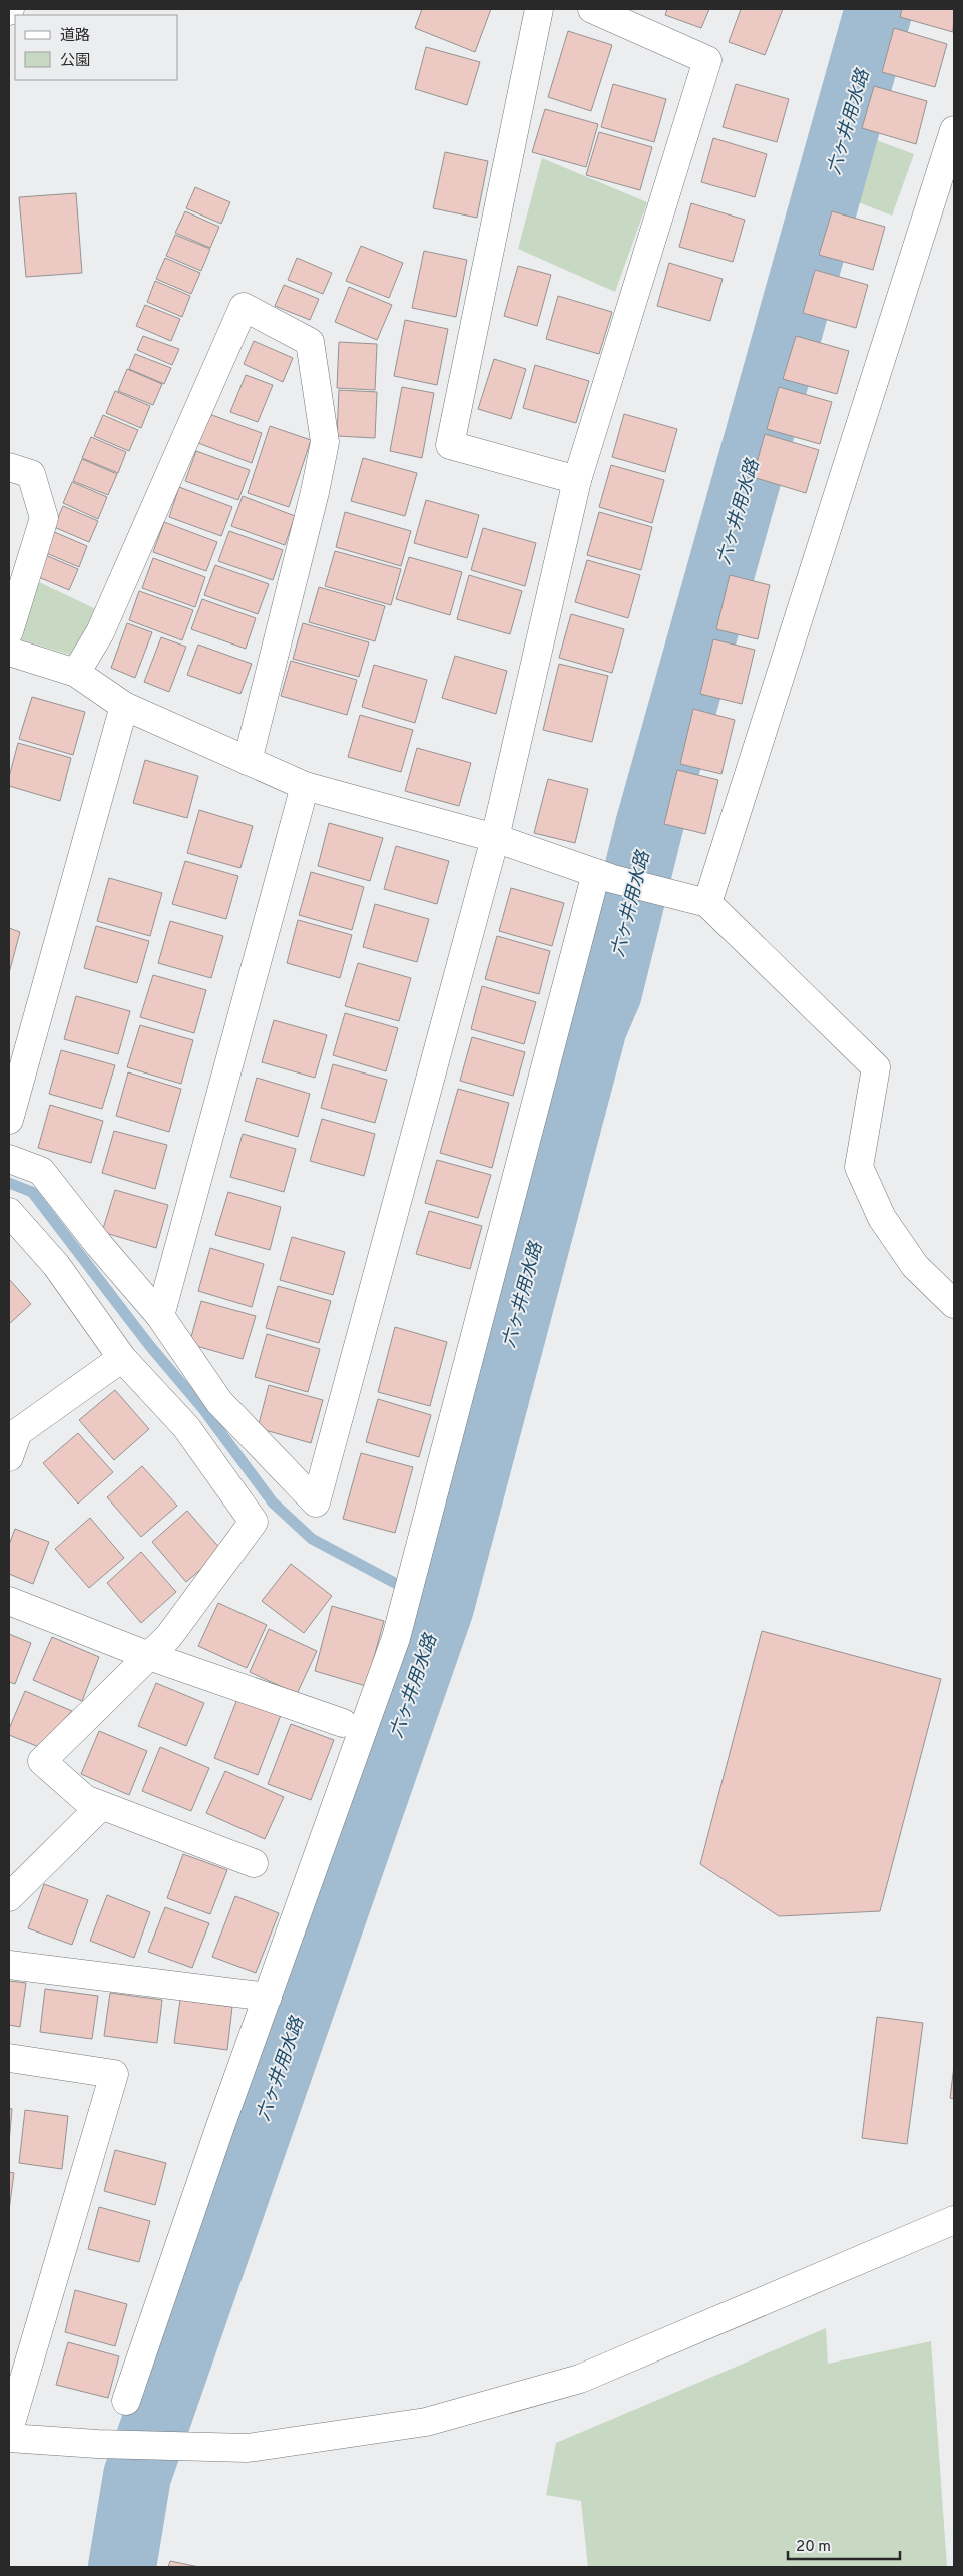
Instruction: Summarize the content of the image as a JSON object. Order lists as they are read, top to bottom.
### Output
{
  "water": ["六ヶ井用水路"],
  "legend": ["道路", "公園"],
  "scale_bar": "20 m"
}
